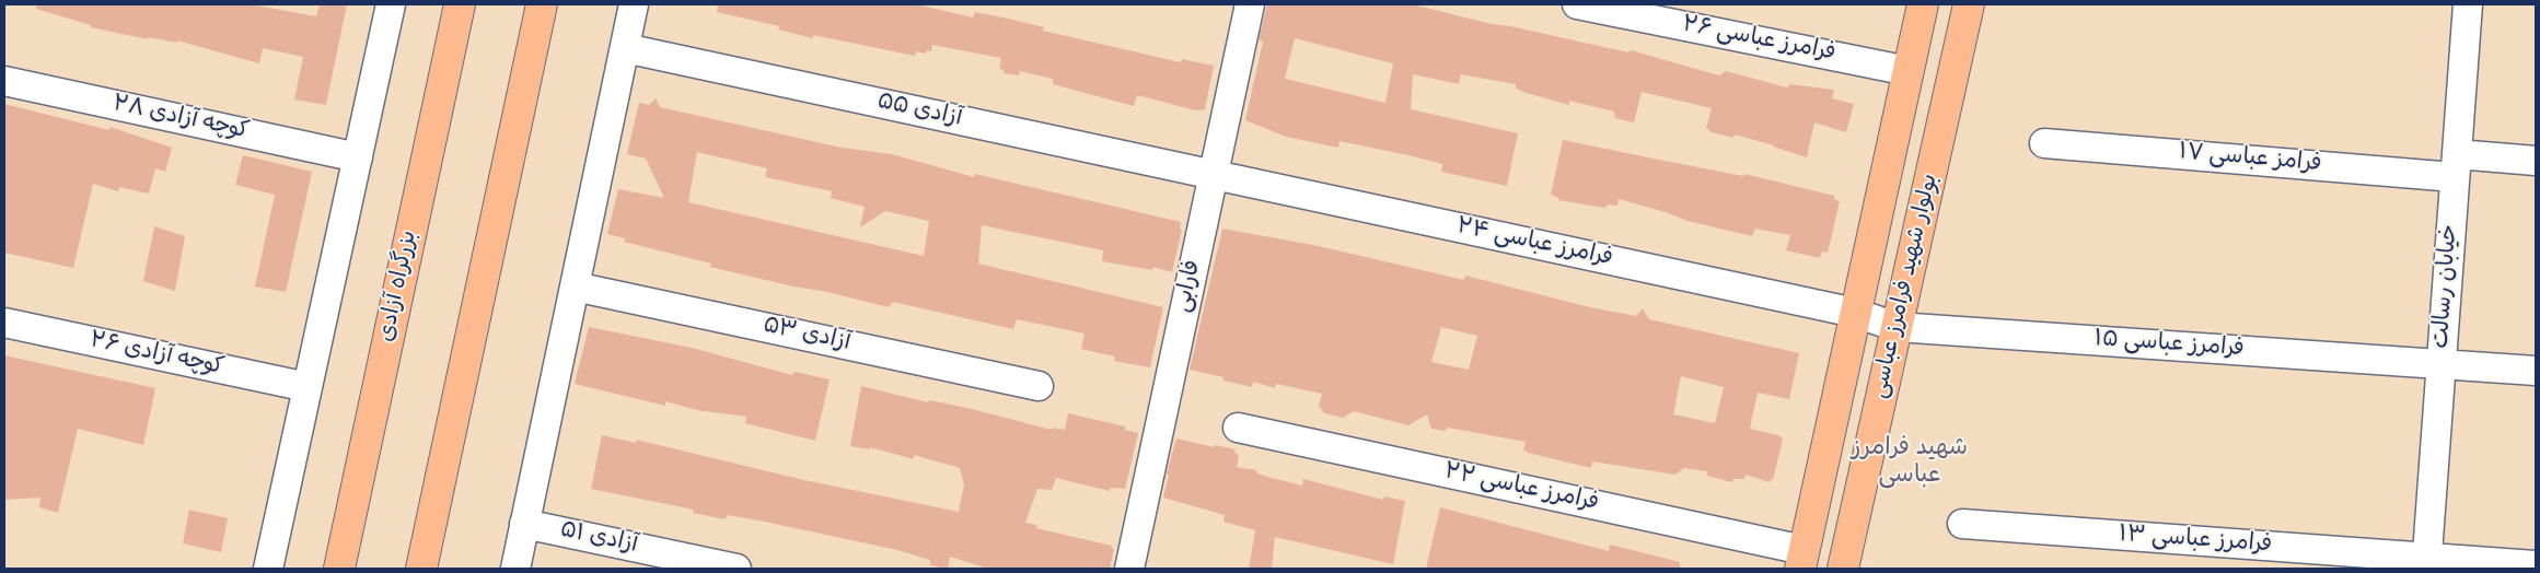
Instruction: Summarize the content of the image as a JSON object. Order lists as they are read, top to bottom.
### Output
{
  "streets": {
    "main road": ["بزرگراه آزادی", "بولوار شهید فرامرز عباسی"],
    "street": [
      "فرامرز عباسی ۲۶",
      "آزادی ۵۵",
      "کوچه آزادی ۲۸",
      "فرامز عباسی ۱۷",
      "فرامرز عباسی ۲۴",
      "فارابی",
      "خیابان رسالت",
      "۵۳ آزادی",
      "فرامرز عباسی ۱۵",
      "کوچه آزادی ۲۶",
      "فرامرز عباسی ۲۲",
      "۵۱ آزادی",
      "فرامرز عباسی ۱۳"
    ]
  },
  "crossings": [
    ["فرامرز عباسی ۲۶", "بولوار شهید فرامرز عباسی"],
    ["آزادی ۵۵", "فرامرز عباسی ۲۴"],
    ["آزادی ۵۵", "فارابی"],
    ["فرامز عباسی ۱۷", "خیابان رسالت"],
    ["فرامرز عباسی ۲۴", "فارابی"],
    ["فرامرز عباسی ۲۴", "بولوار شهید فرامرز عباسی"],
    ["فرامرز عباسی ۲۴", "فرامرز عباسی ۱۵"],
    ["بولوار شهید فرامرز عباسی", "فرامرز عباسی ۱۵"],
    ["بولوار شهید فرامرز عباسی", "فرامرز عباسی ۲۲"],
    ["خیابان رسالت", "فرامرز عباسی ۱۵"],
    ["خیابان رسالت", "فرامرز عباسی ۱۳"]
  ],
  "districts": ["شهید فرامرز عباسی"]
}
